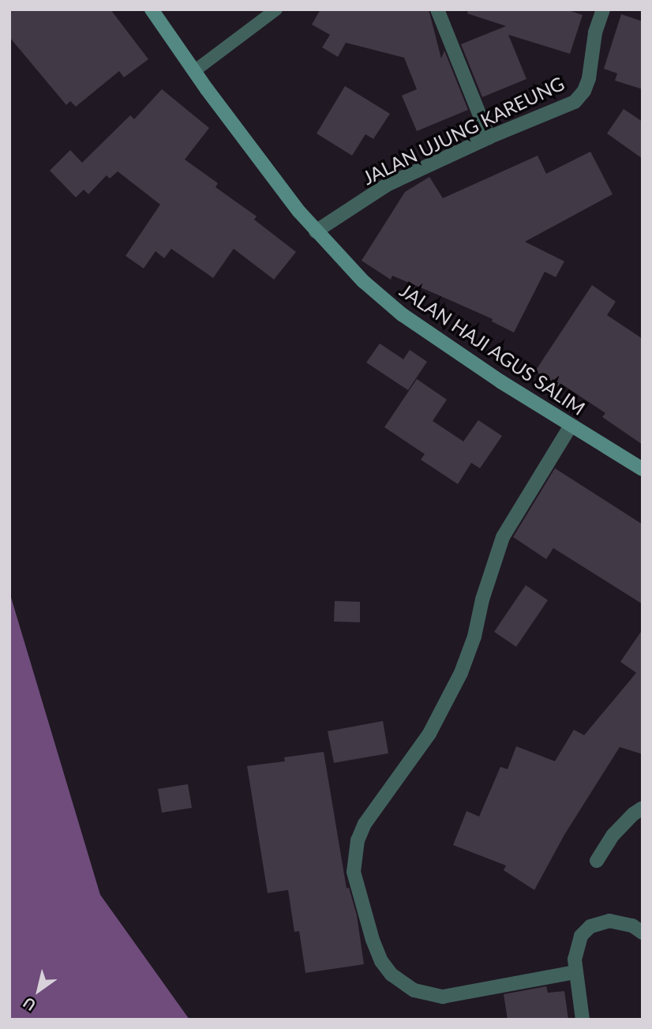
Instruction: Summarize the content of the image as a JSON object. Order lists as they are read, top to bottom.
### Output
{
  "streets": {
    "main road": ["JALAN HAJI AGUS SALIM"],
    "street": ["JALAN UJUNG KAREUNG"]
  },
  "crossings": [
    ["JALAN UJUNG KAREUNG", "JALAN HAJI AGUS SALIM"]
  ],
  "north": "bottom left"
}
